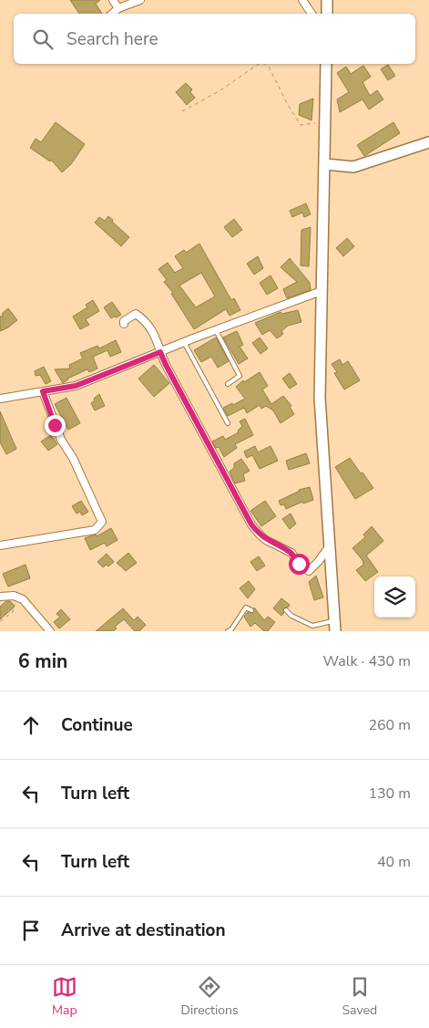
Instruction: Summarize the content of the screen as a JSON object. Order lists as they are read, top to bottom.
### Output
{
  "page": {
    "search": "Search here",
    "heading": ["6 min", "Walk · 430 m"],
    "list": [
      ["Continue", "260 m"],
      ["Turn left", "130 m"],
      ["Turn left", "40 m"],
      "Arrive at destination"
    ],
    "nav": ["Map", "Directions", "Saved"]
  }
}
